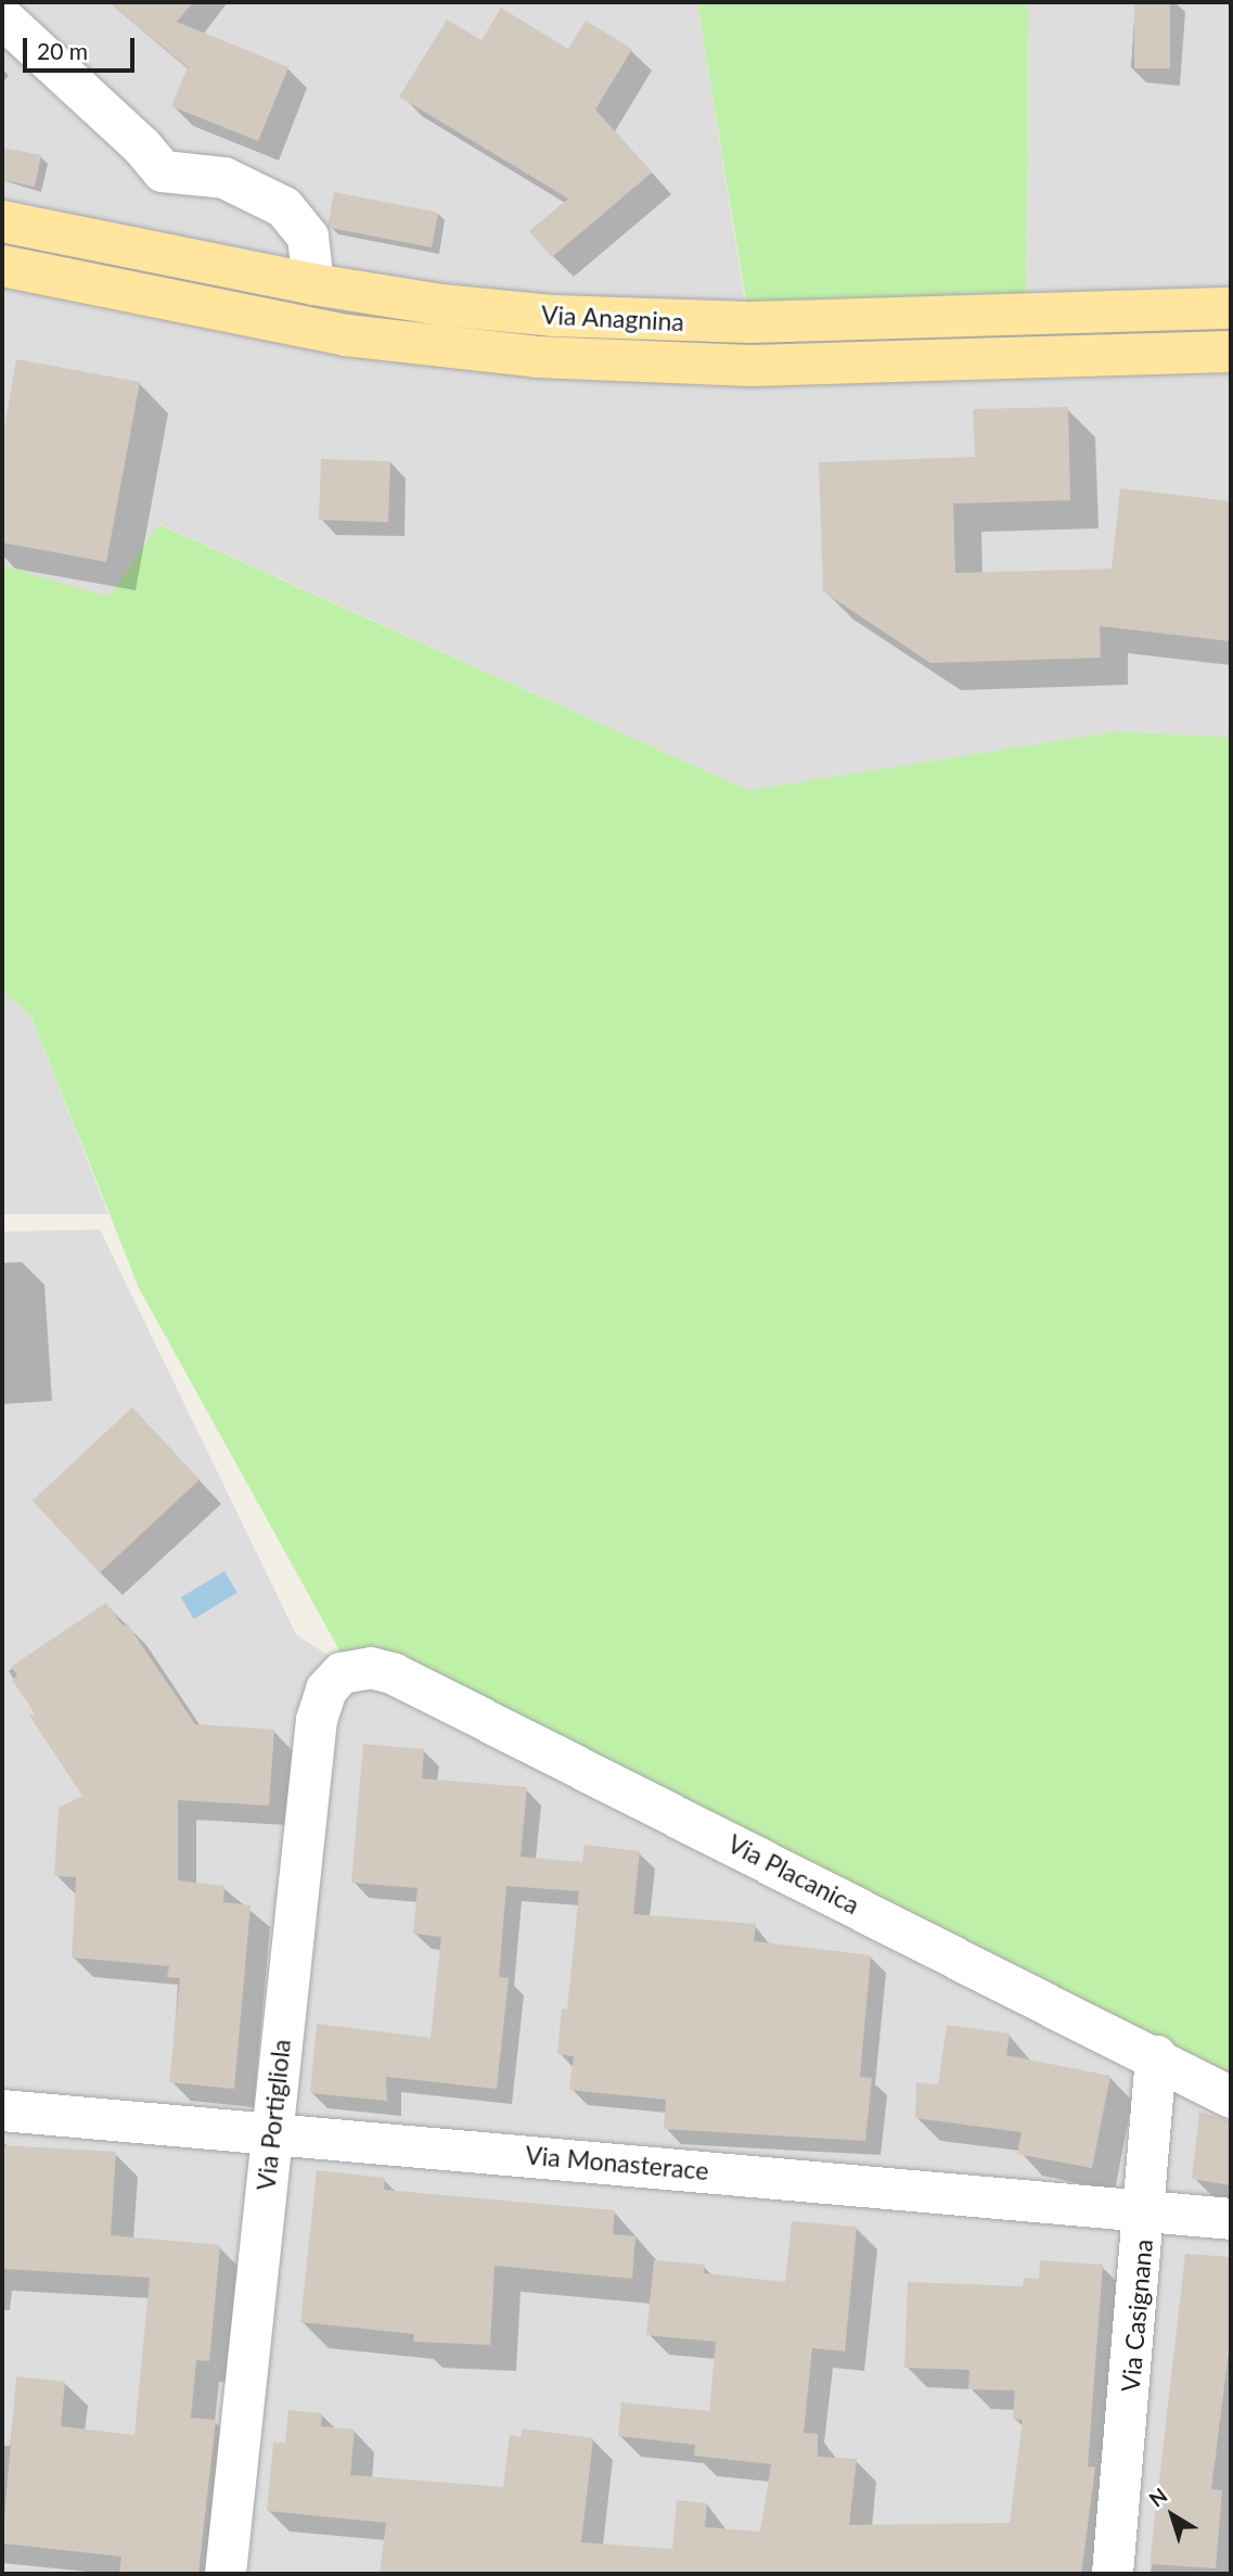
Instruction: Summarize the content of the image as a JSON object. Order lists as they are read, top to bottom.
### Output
{
  "streets": {
    "main road": ["Via Anagnina"],
    "street": [
      "Via Placanica",
      "Via Portigliola",
      "Via Monasterace",
      "Via Casignana"
    ]
  },
  "crossings": [
    ["Via Placanica", "Via Portigliola"],
    ["Via Placanica", "Via Casignana"],
    ["Via Portigliola", "Via Monasterace"],
    ["Via Monasterace", "Via Casignana"]
  ],
  "scale_bar": "20 m",
  "north": "top left"
}
